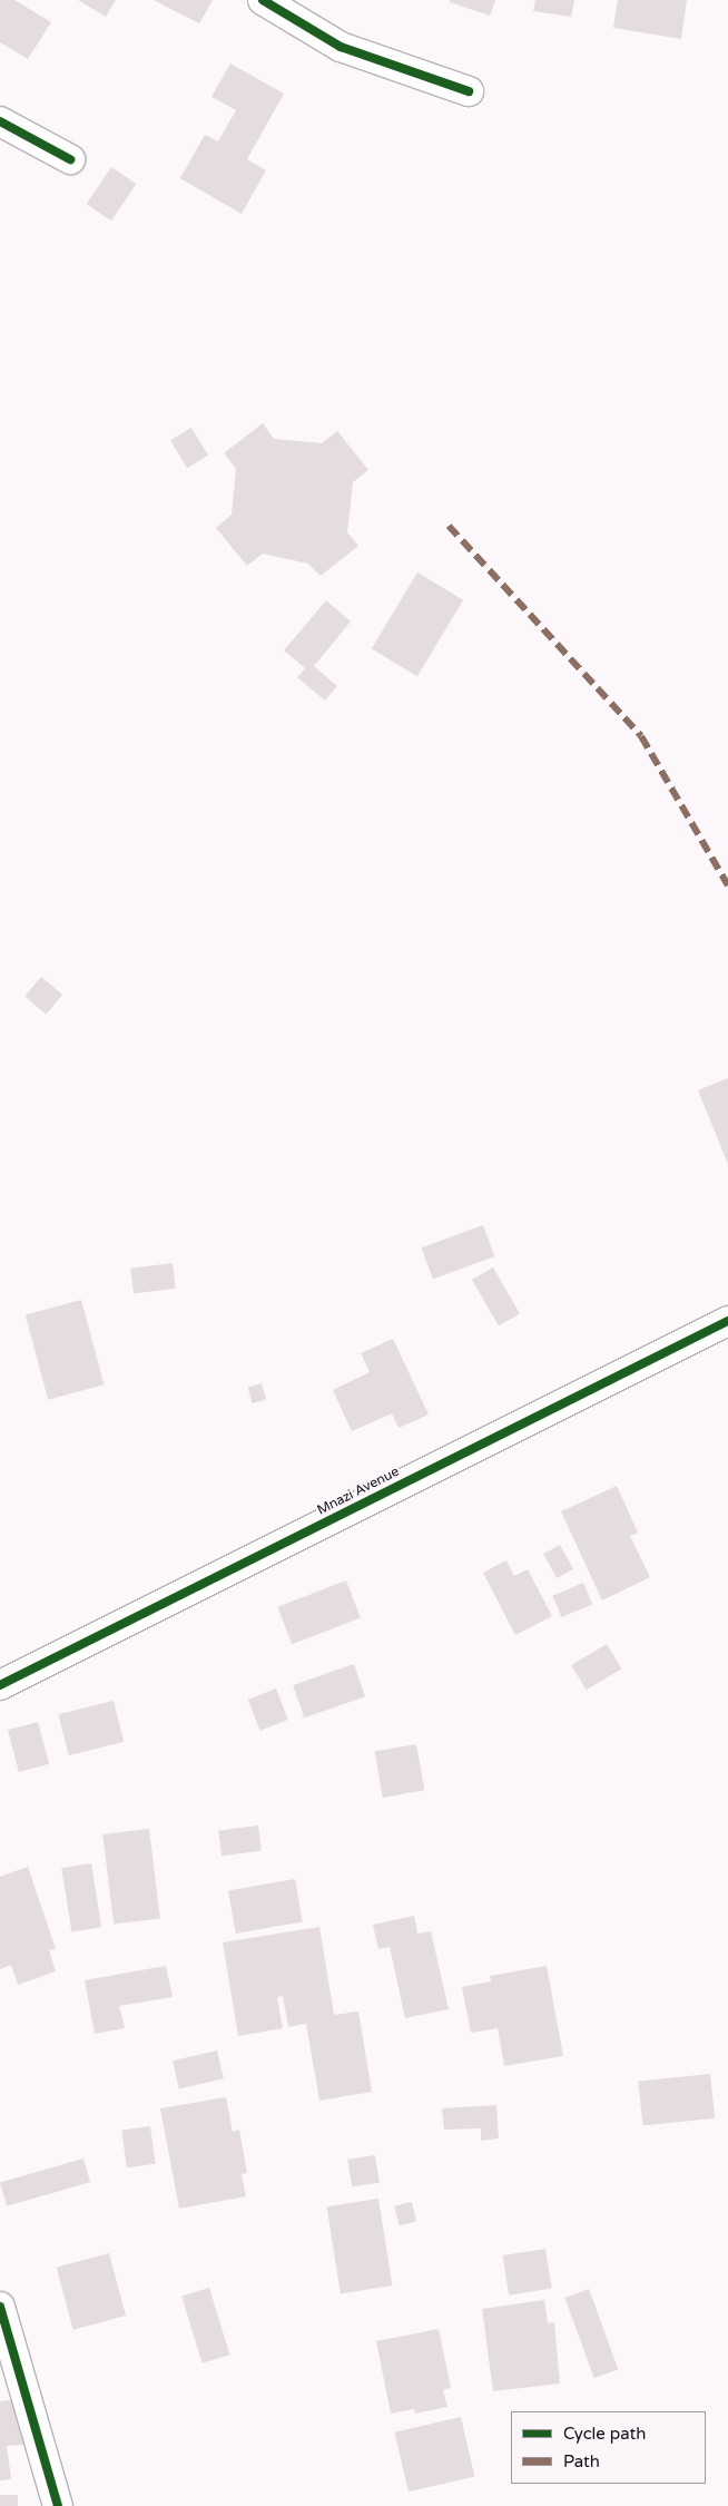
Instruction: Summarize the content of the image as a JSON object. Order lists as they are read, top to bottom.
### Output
{
  "streets": {
    "street": ["Mnazi Avenue"]
  },
  "legend": ["Cycle path", "Path"]
}
